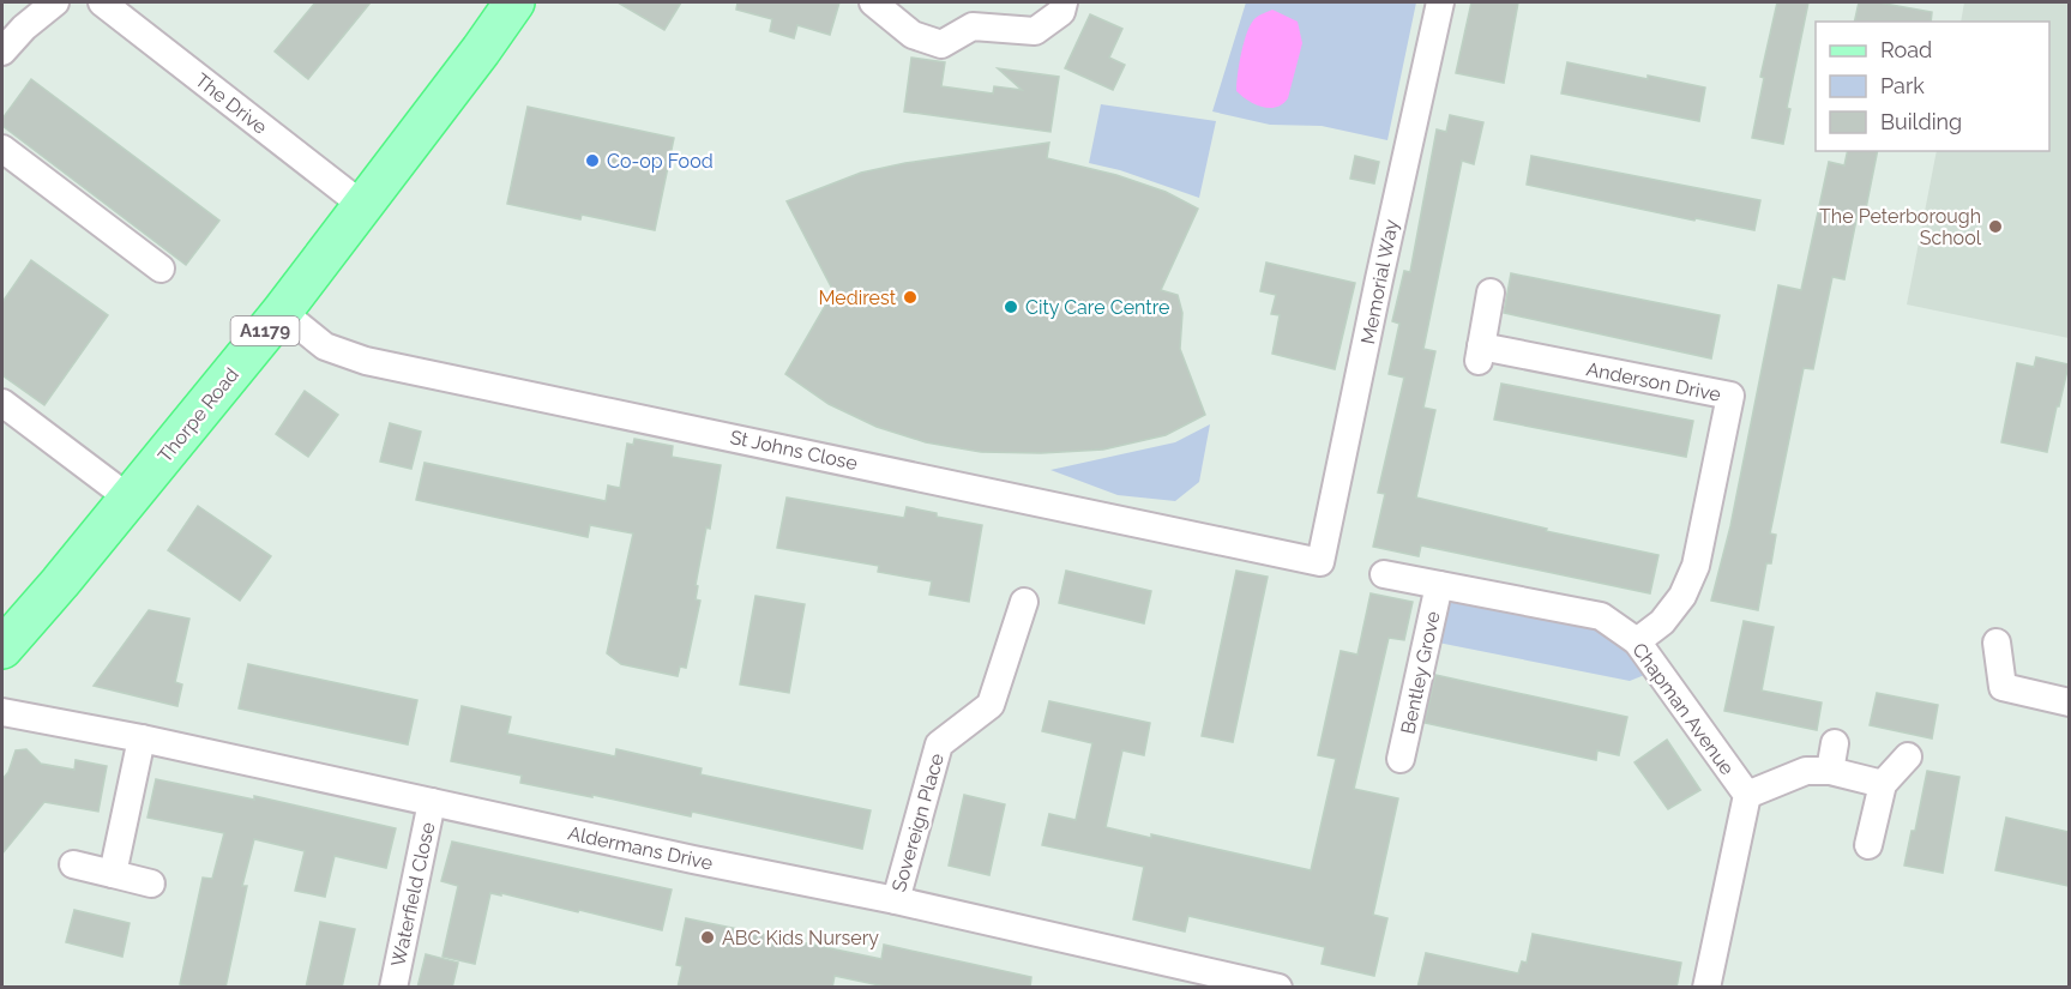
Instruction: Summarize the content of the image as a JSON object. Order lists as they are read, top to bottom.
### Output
{
  "streets": {
    "main road": ["A1179", "Thorpe Road"],
    "street": [
      "The Drive",
      "Memorial Way",
      "Anderson Drive",
      "St Johns Close",
      "Bentley Grove",
      "Chapman Avenue",
      "Sovereign Place",
      "Aldermans Drive",
      "Waterfield Close"
    ]
  },
  "crossings": [
    ["The Drive", "Thorpe Road"],
    ["Memorial Way", "St Johns Close"],
    ["Anderson Drive", "Chapman Avenue"],
    ["Thorpe Road", "St Johns Close"],
    ["Bentley Grove", "Chapman Avenue"],
    ["Sovereign Place", "Aldermans Drive"],
    ["Aldermans Drive", "Waterfield Close"]
  ],
  "places": [
    "Co-op Food",
    "The Peterborough School",
    "Medirest",
    "City Care Centre",
    "ABC Kids Nursery"
  ],
  "legend": ["Road", "Park", "Building"]
}
